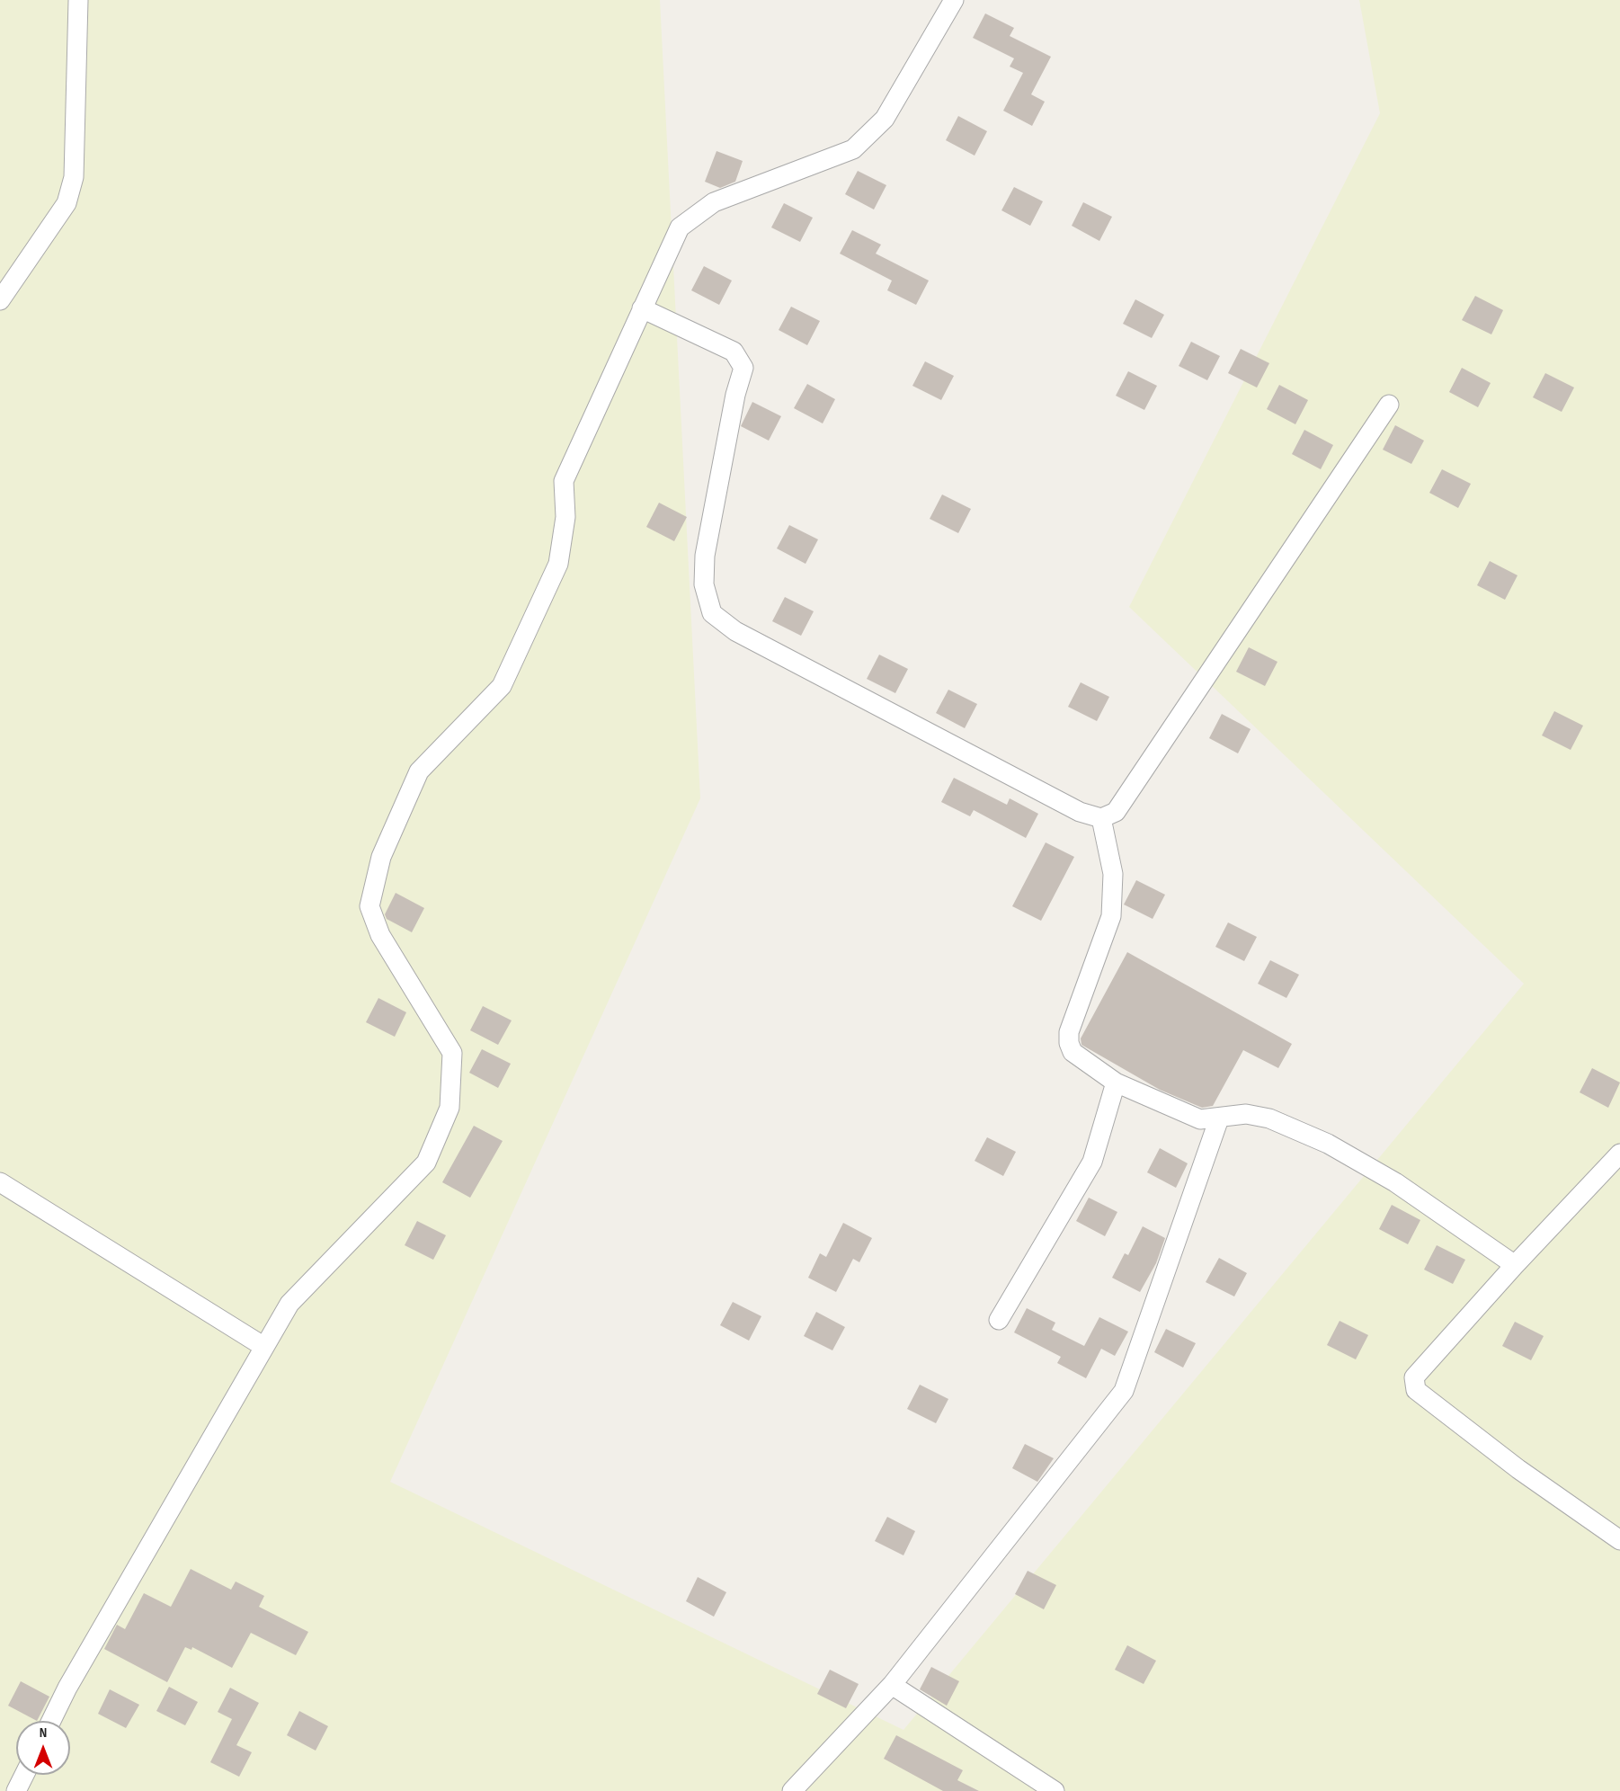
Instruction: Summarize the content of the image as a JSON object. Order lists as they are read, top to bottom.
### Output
{
  "north": "top"
}
